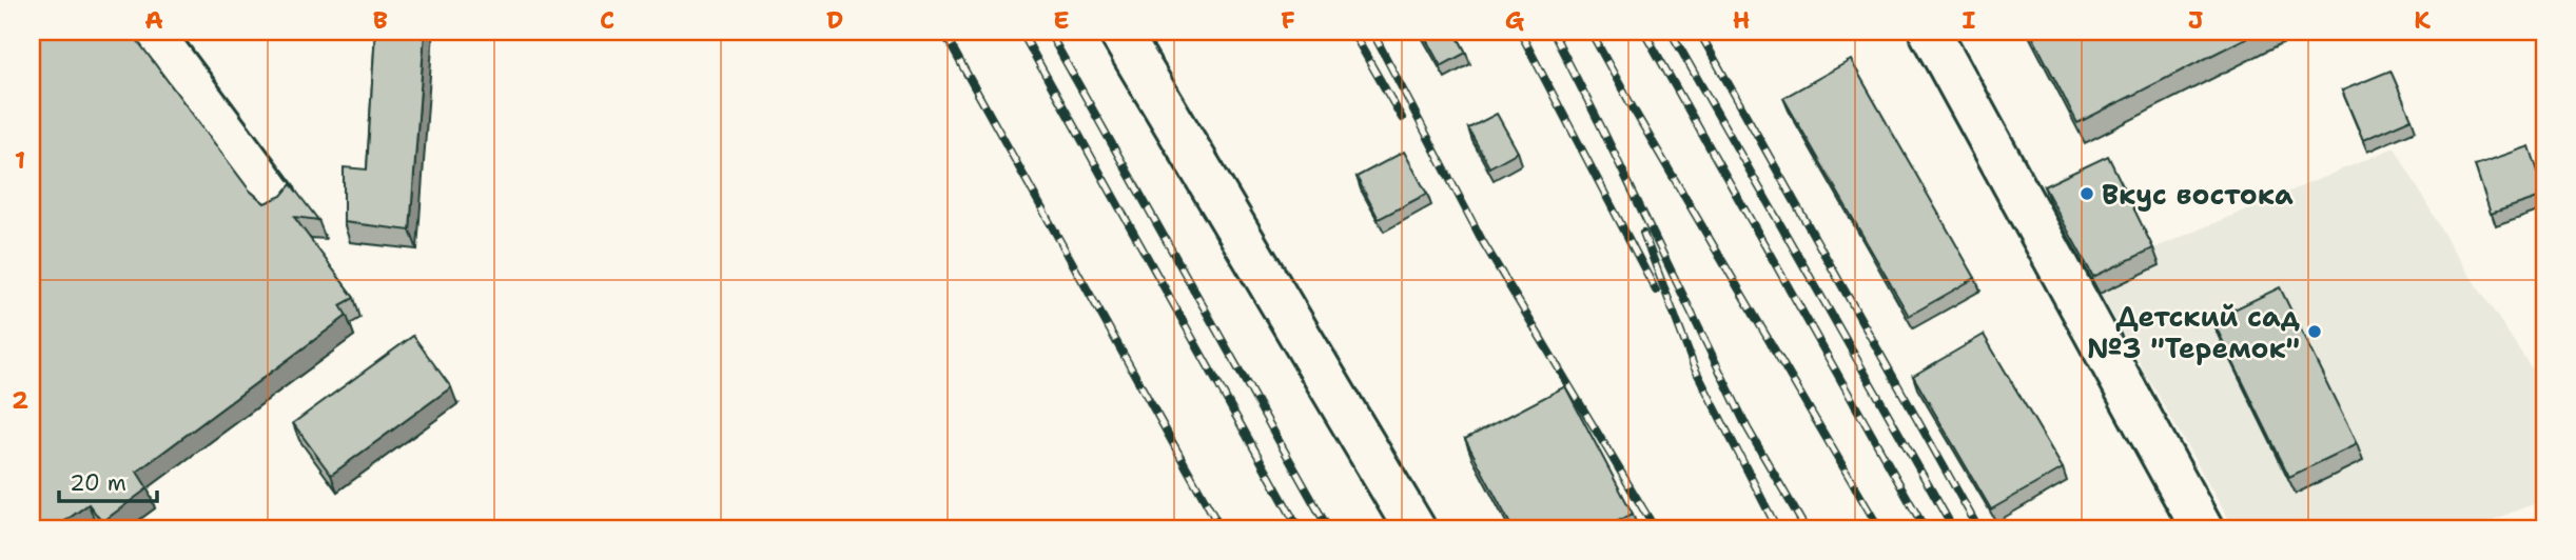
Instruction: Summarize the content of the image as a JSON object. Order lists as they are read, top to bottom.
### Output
{
  "places": ["Вкус востока", "Детский сад №3 \"Теремок\""],
  "scale_bar": "20 m",
  "grid": {
    "columns": [
      "A",
      "B",
      "C",
      "D",
      "E",
      "F",
      "G",
      "H",
      "I",
      "J",
      "K"
    ],
    "rows": ["1", "2"]
  }
}
